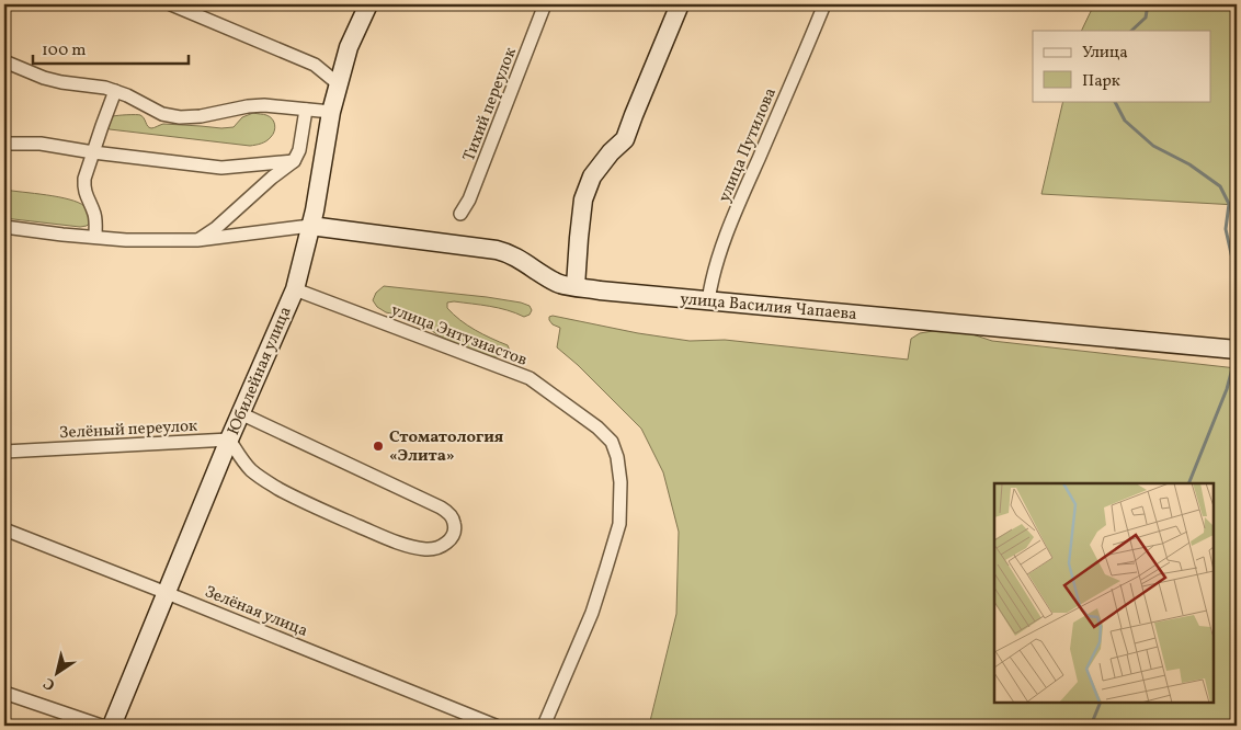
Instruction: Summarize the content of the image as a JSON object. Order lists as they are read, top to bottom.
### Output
{
  "streets": {
    "street": [
      "Тихий переулок",
      "улица Путилова",
      "улица Василия Чапаева",
      "улица Энтузиастов",
      "Юбилейная улица",
      "Зелёный переулок",
      "Зелёная улица"
    ]
  },
  "crossings": [
    ["улица Путилова", "улица Василия Чапаева"],
    ["улица Василия Чапаева", "Юбилейная улица"],
    ["улица Энтузиастов", "Юбилейная улица"],
    ["Юбилейная улица", "Зелёный переулок"],
    ["Юбилейная улица", "Зелёная улица"]
  ],
  "places": ["Стоматология «Элита»"],
  "legend": ["Улица", "Парк"],
  "scale_bar": "100 m",
  "north": "bottom left"
}
